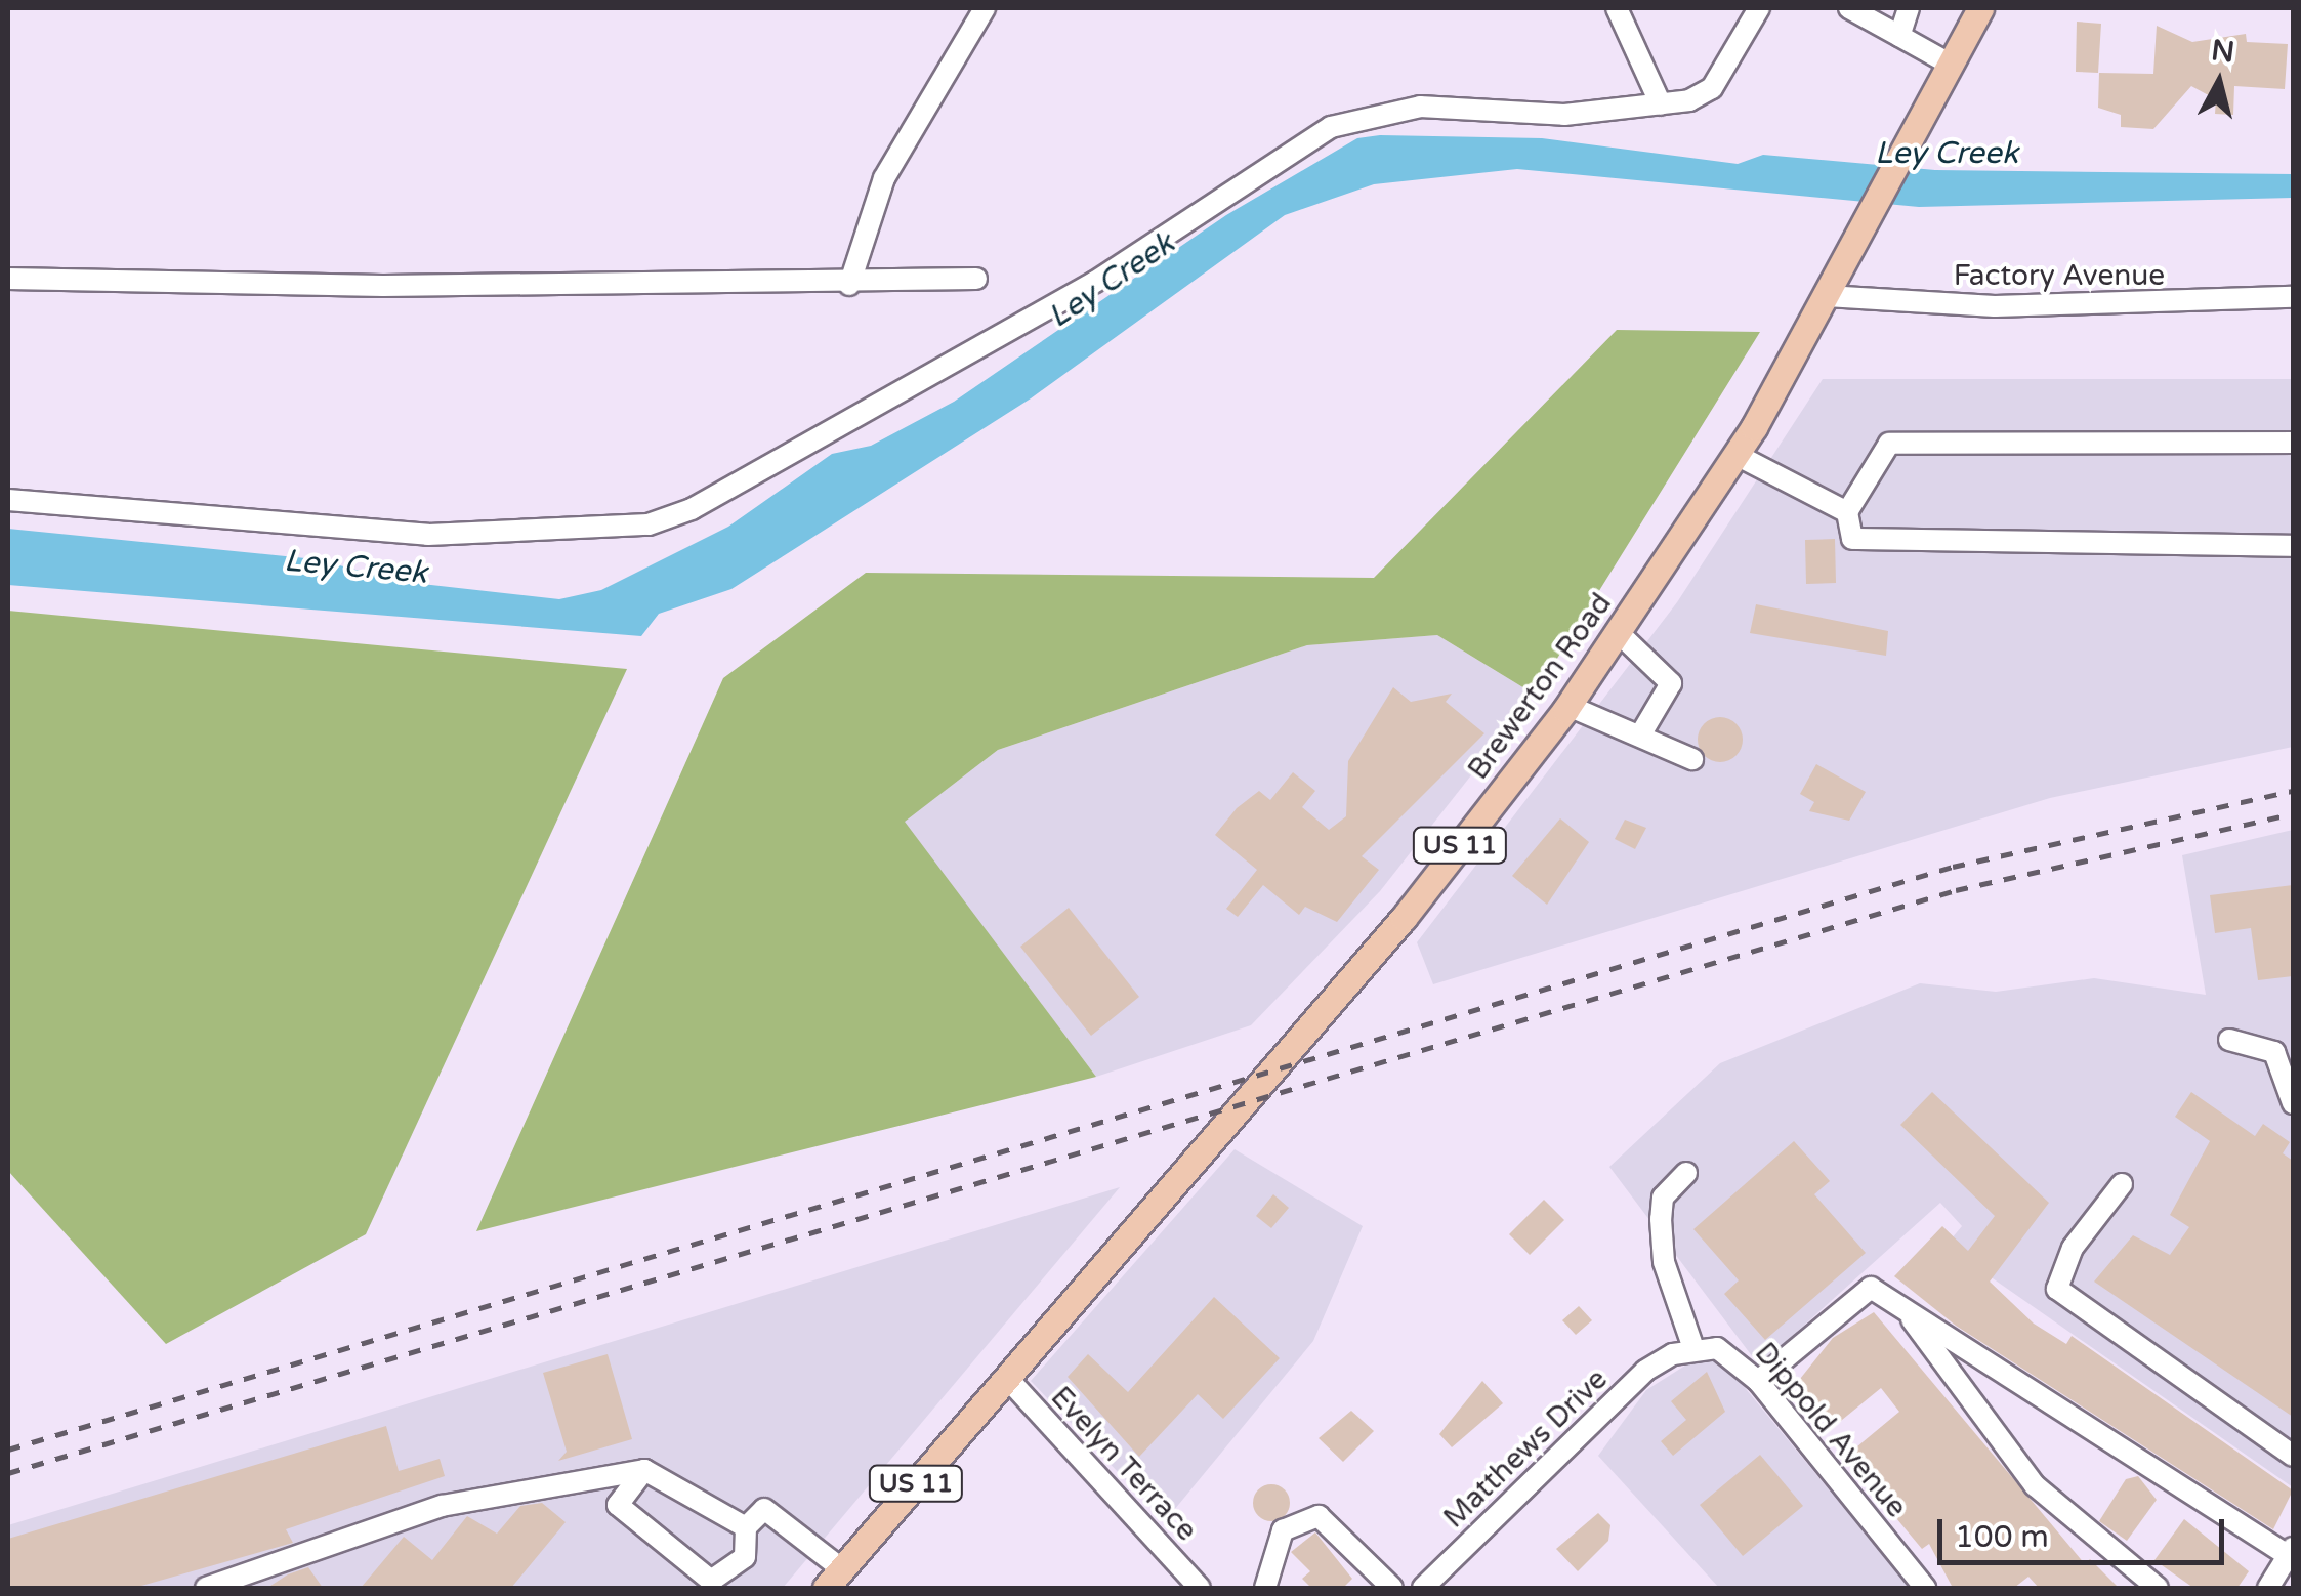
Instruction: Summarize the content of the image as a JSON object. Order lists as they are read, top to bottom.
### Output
{
  "streets": {
    "main road": ["Brewerton Road", "US 11"],
    "street": [
      "Factory Avenue",
      "Dippold Avenue",
      "Matthews Drive",
      "Evelyn Terrace"
    ]
  },
  "crossings": [
    ["Factory Avenue", "Brewerton Road"],
    ["Brewerton Road", "US 11"],
    ["Brewerton Road", "Evelyn Terrace"],
    ["US 11", "Evelyn Terrace"],
    ["Dippold Avenue", "Matthews Drive"]
  ],
  "water": ["Ley Creek"],
  "scale_bar": "100 m",
  "north": "top"
}
